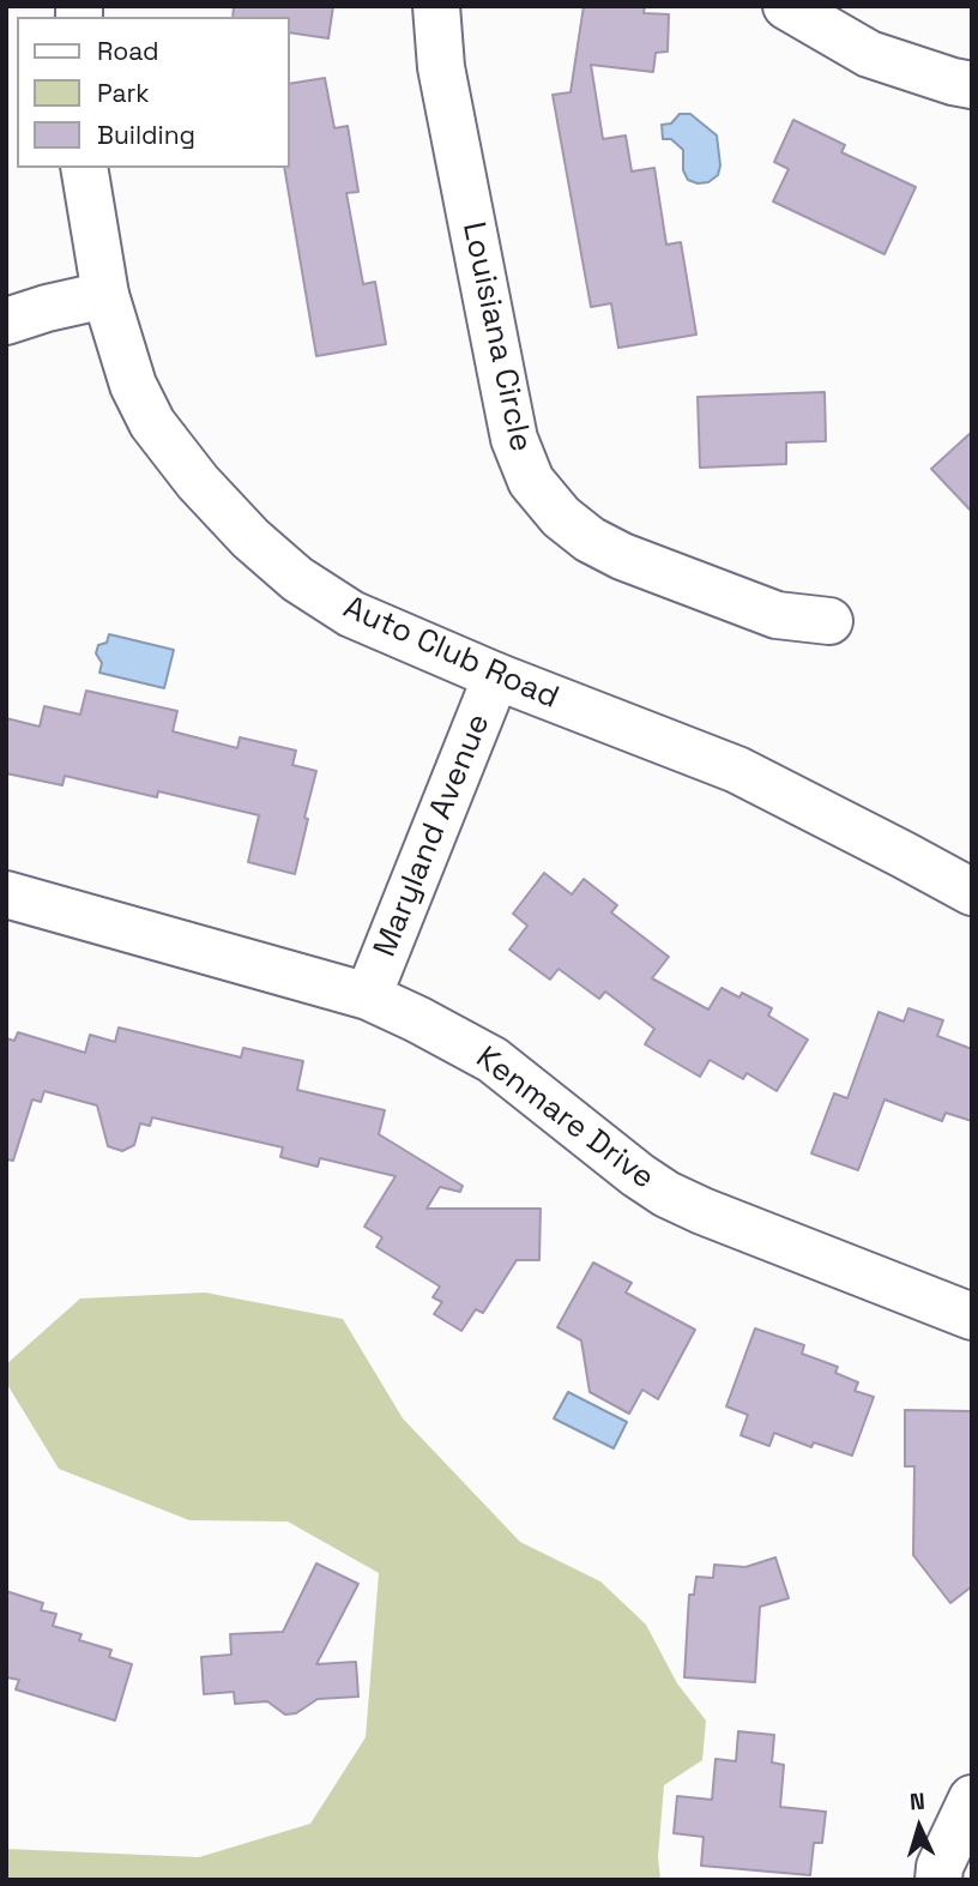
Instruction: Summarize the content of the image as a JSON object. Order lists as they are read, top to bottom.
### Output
{
  "streets": {
    "street": [
      "Louisiana Circle",
      "Auto Club Road",
      "Maryland Avenue",
      "Kenmare Drive"
    ]
  },
  "crossings": [
    ["Auto Club Road", "Maryland Avenue"],
    ["Maryland Avenue", "Kenmare Drive"]
  ],
  "legend": ["Road", "Park", "Building"],
  "north": "top"
}
